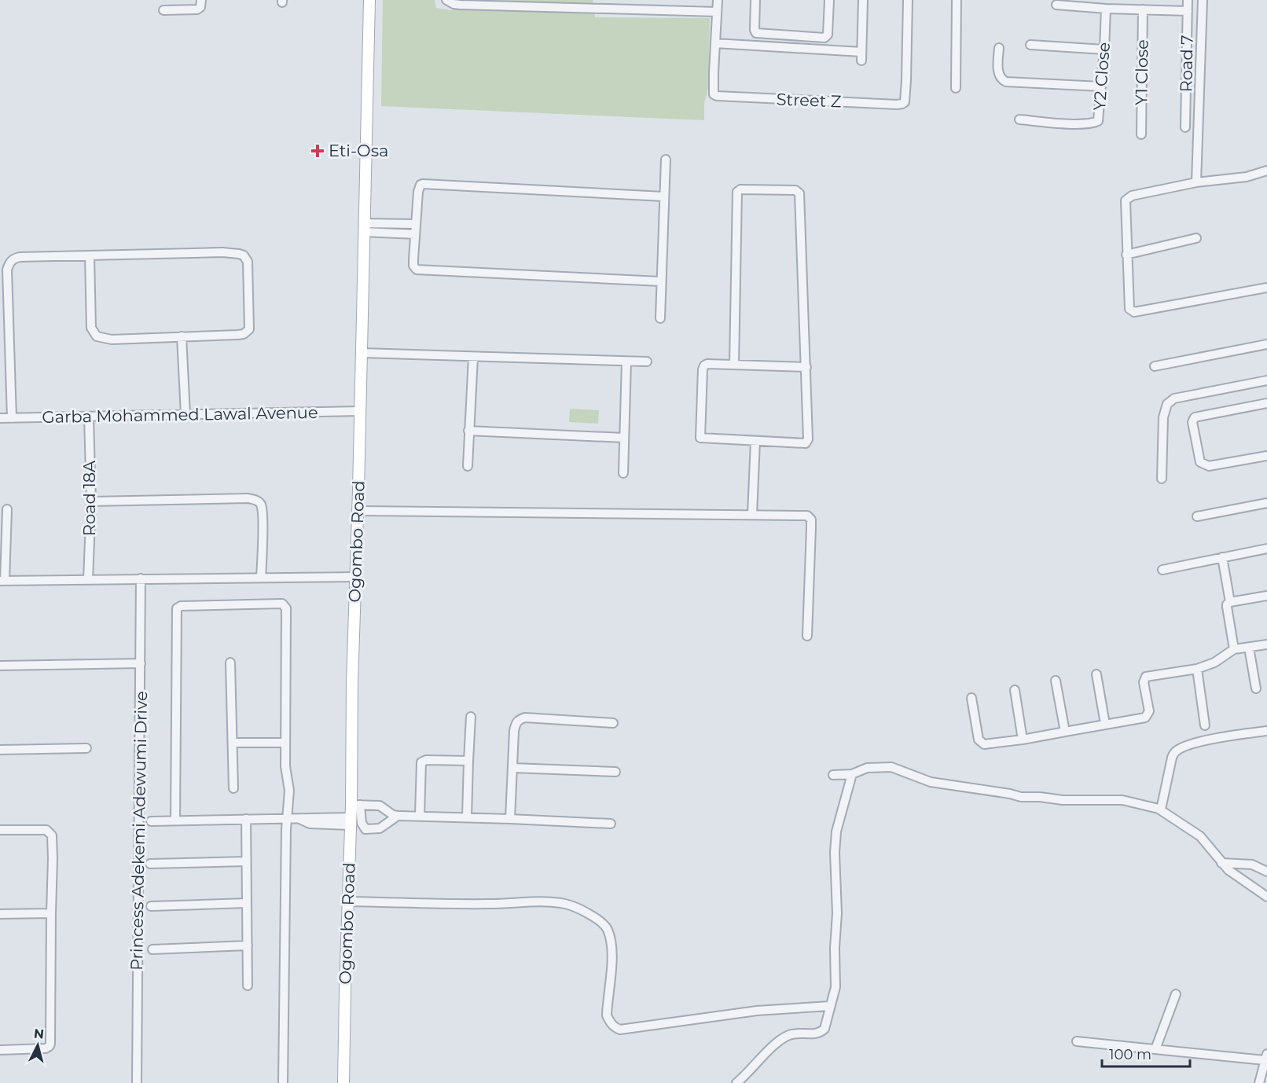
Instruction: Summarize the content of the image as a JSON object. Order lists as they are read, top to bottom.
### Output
{
  "streets": {
    "main road": ["Ogombo Road"],
    "street": [
      "Road 7",
      "Y1 Close",
      "Y2 Close",
      "Street Z",
      "Garba Mohammed Lawal Avenue",
      "Road 18A",
      "Princess Adekemi Adewumi Drive"
    ]
  },
  "crossings": [
    ["Garba Mohammed Lawal Avenue", "Road 18A"],
    ["Garba Mohammed Lawal Avenue", "Ogombo Road"]
  ],
  "places": {
    "health": ["Eti-Osa"]
  },
  "scale_bar": "100 m",
  "north": "top"
}
